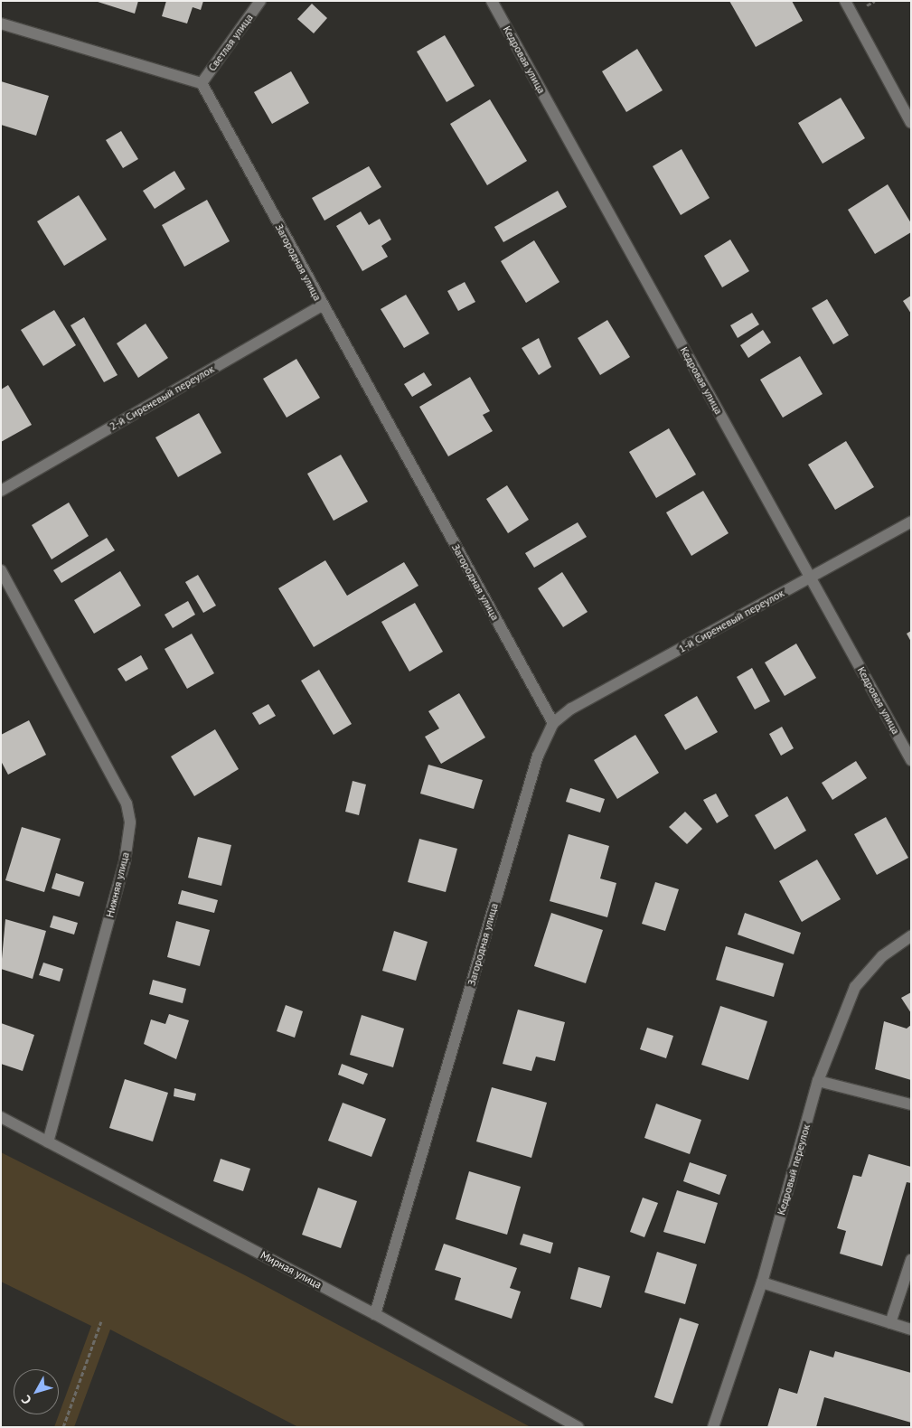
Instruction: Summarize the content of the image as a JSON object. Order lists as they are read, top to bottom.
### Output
{
  "streets": {
    "street": [
      "Светлая улица",
      "Кедровая улица",
      "Загородная улица",
      "2-й Сиреневый переулок",
      "1-й Сиреневый переулок",
      "Нижняя улица",
      "Кедровый переулок",
      "Мирная улица"
    ]
  },
  "crossings": [
    ["Светлая улица", "Загородная улица"],
    ["Кедровая улица", "1-й Сиреневый переулок"],
    ["Загородная улица", "2-й Сиреневый переулок"],
    ["Загородная улица", "1-й Сиреневый переулок"],
    ["Загородная улица", "Мирная улица"],
    ["Нижняя улица", "Мирная улица"]
  ],
  "north": "bottom left"
}
